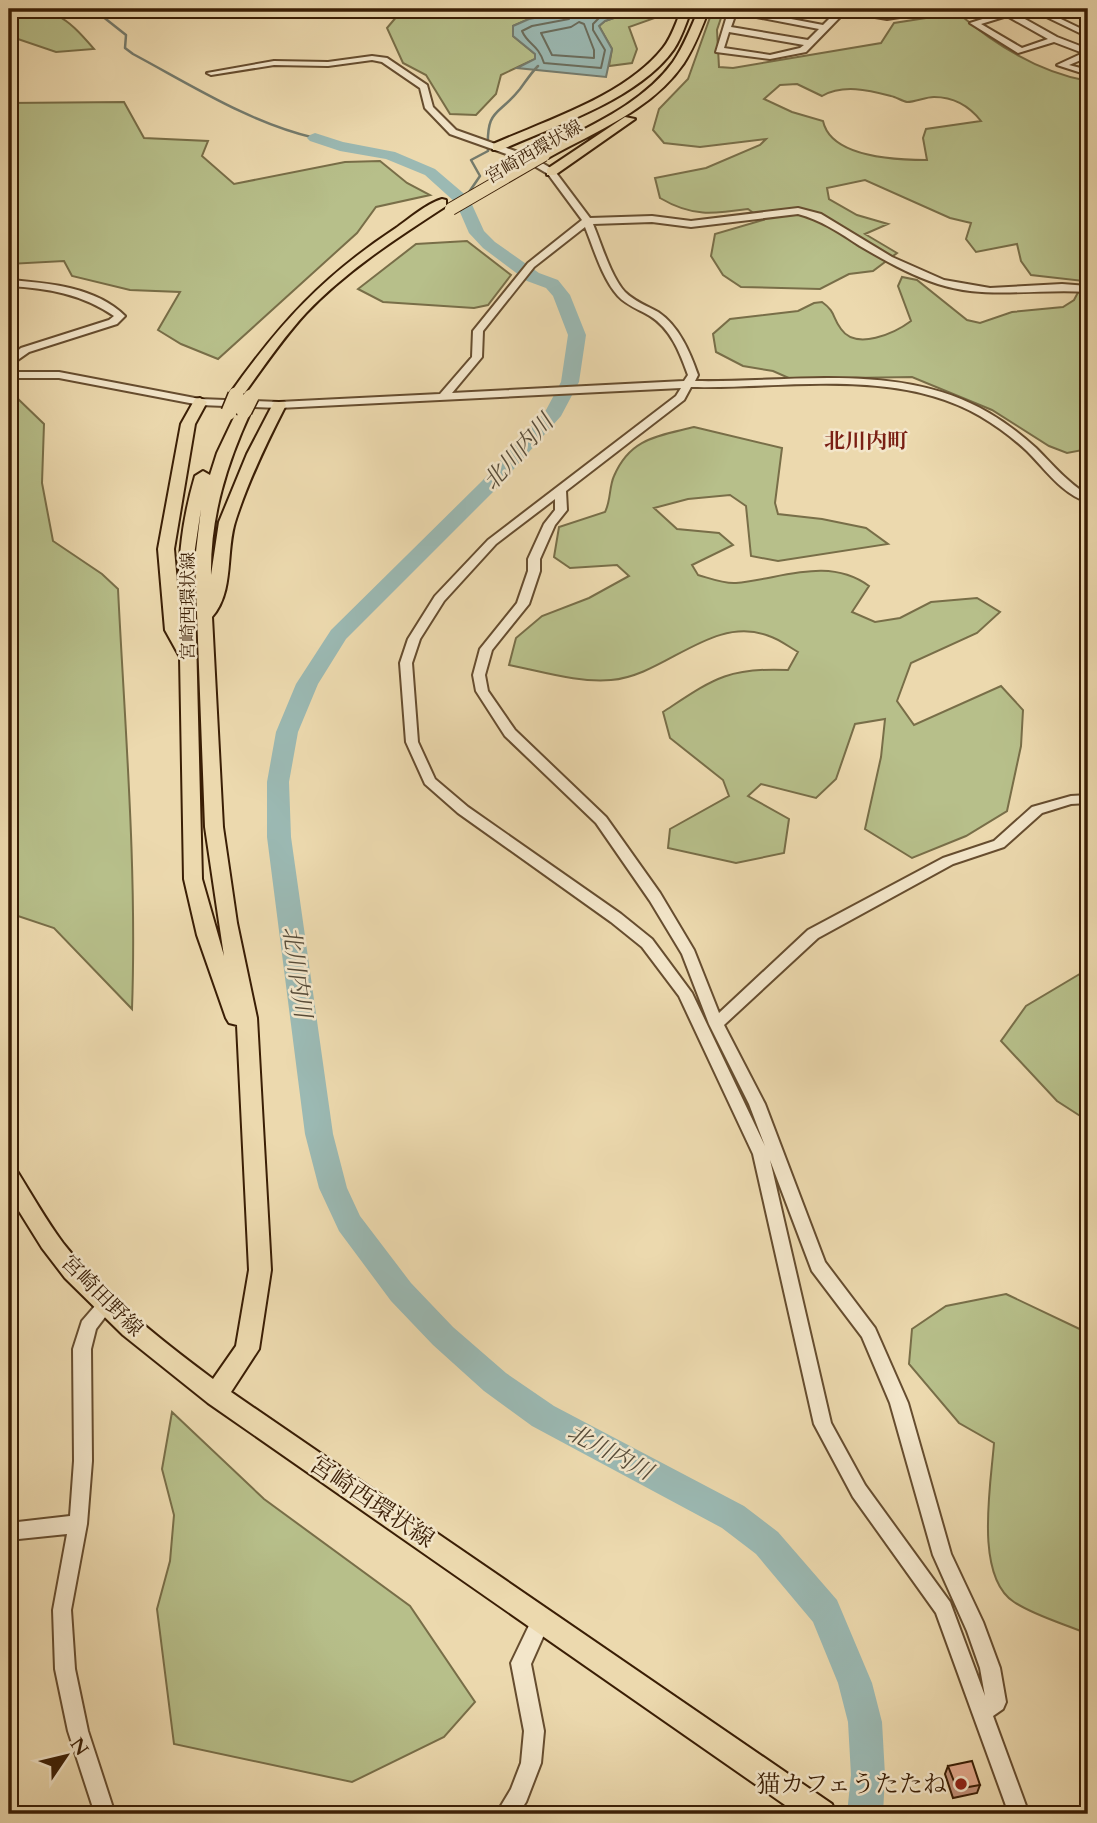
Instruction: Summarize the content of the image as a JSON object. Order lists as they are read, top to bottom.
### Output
{
  "streets": {
    "main road": ["宮崎西環状線", "宮崎田野線"]
  },
  "crossings": [
    ["宮崎西環状線", "宮崎田野線"]
  ],
  "districts": ["北川内町"],
  "water": ["北川内川"],
  "places": ["猫カフェうたたね"],
  "north": "top right"
}
